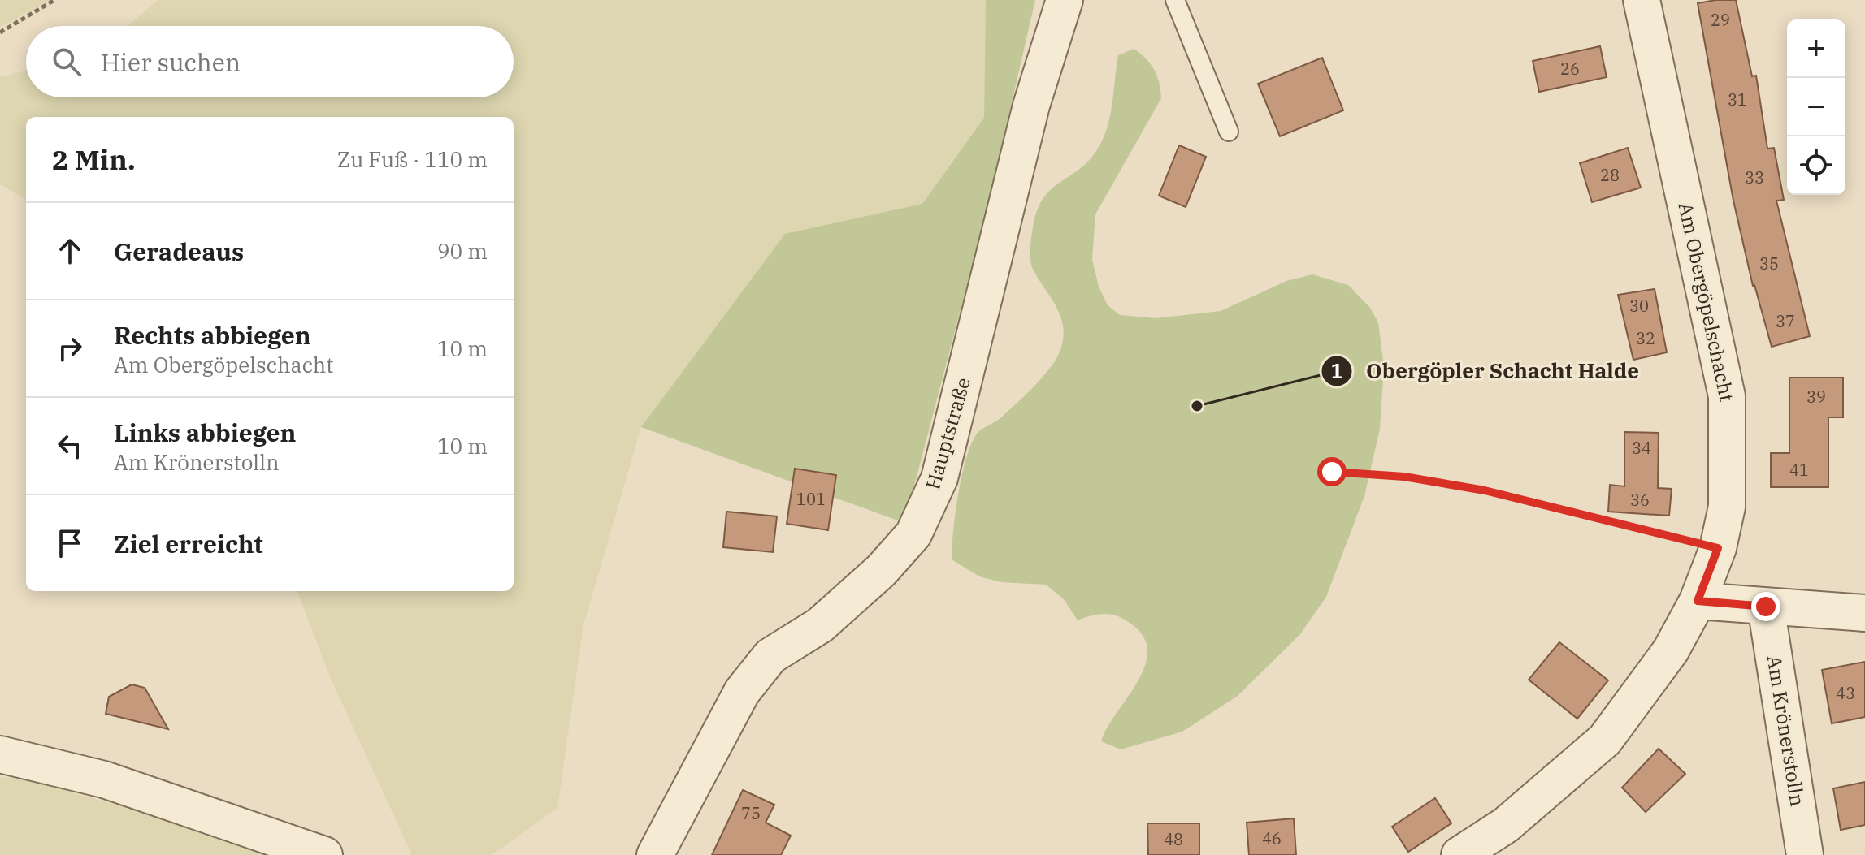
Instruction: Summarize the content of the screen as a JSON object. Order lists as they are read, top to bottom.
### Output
{
  "streets": {
    "street": ["Am Obergöpelschacht", "Hauptstraße", "Am Krönerstolln"]
  },
  "places": ["Obergöpler Schacht Halde"],
  "house_numbers": [
    "29",
    "26",
    "31",
    "28",
    "33",
    "35",
    "30",
    "37",
    "32",
    "39",
    "34",
    "41",
    "101",
    "36",
    "43",
    "75",
    "46",
    "48"
  ],
  "page": {
    "map_buttons": ["+", "−"],
    "search": "Hier suchen",
    "heading": ["2 Min.", "Zu Fuß · 110 m"],
    "list": [
      ["Geradeaus", "90 m"],
      ["Rechts abbiegen", "Am Obergöpelschacht", "10 m"],
      ["Links abbiegen", "Am Krönerstolln", "10 m"],
      "Ziel erreicht"
    ]
  }
}
